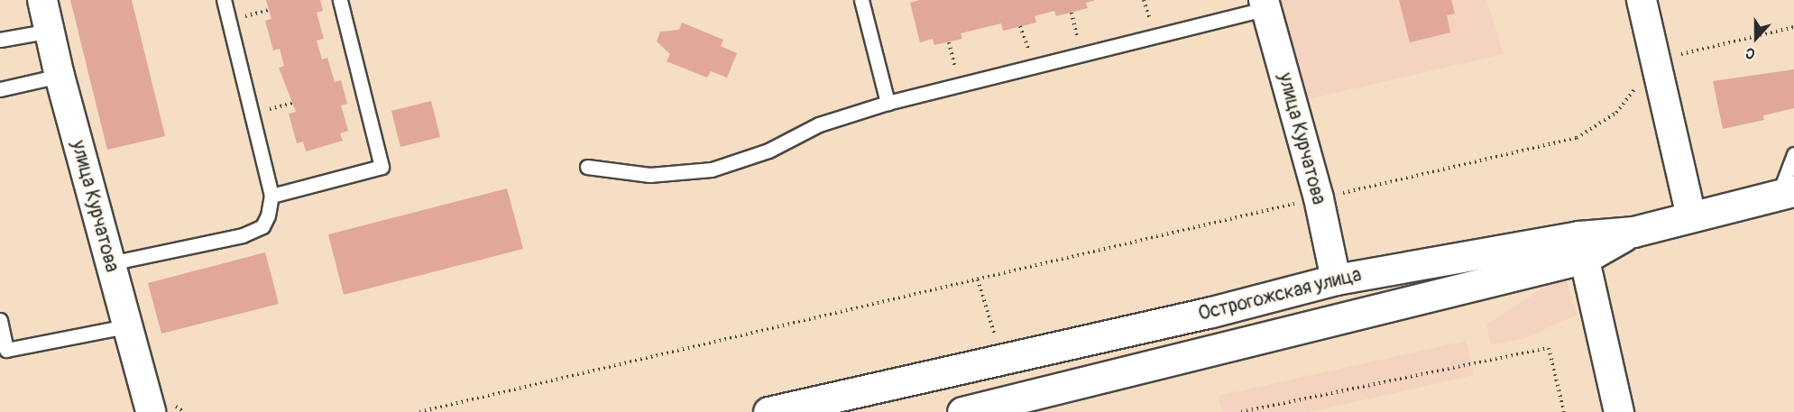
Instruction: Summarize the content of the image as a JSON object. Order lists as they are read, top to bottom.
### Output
{
  "streets": {
    "street": ["улица Курчатова", "Острогожская улица"]
  },
  "crossings": [
    ["улица Курчатова", "Острогожская улица"]
  ],
  "north": "bottom"
}
